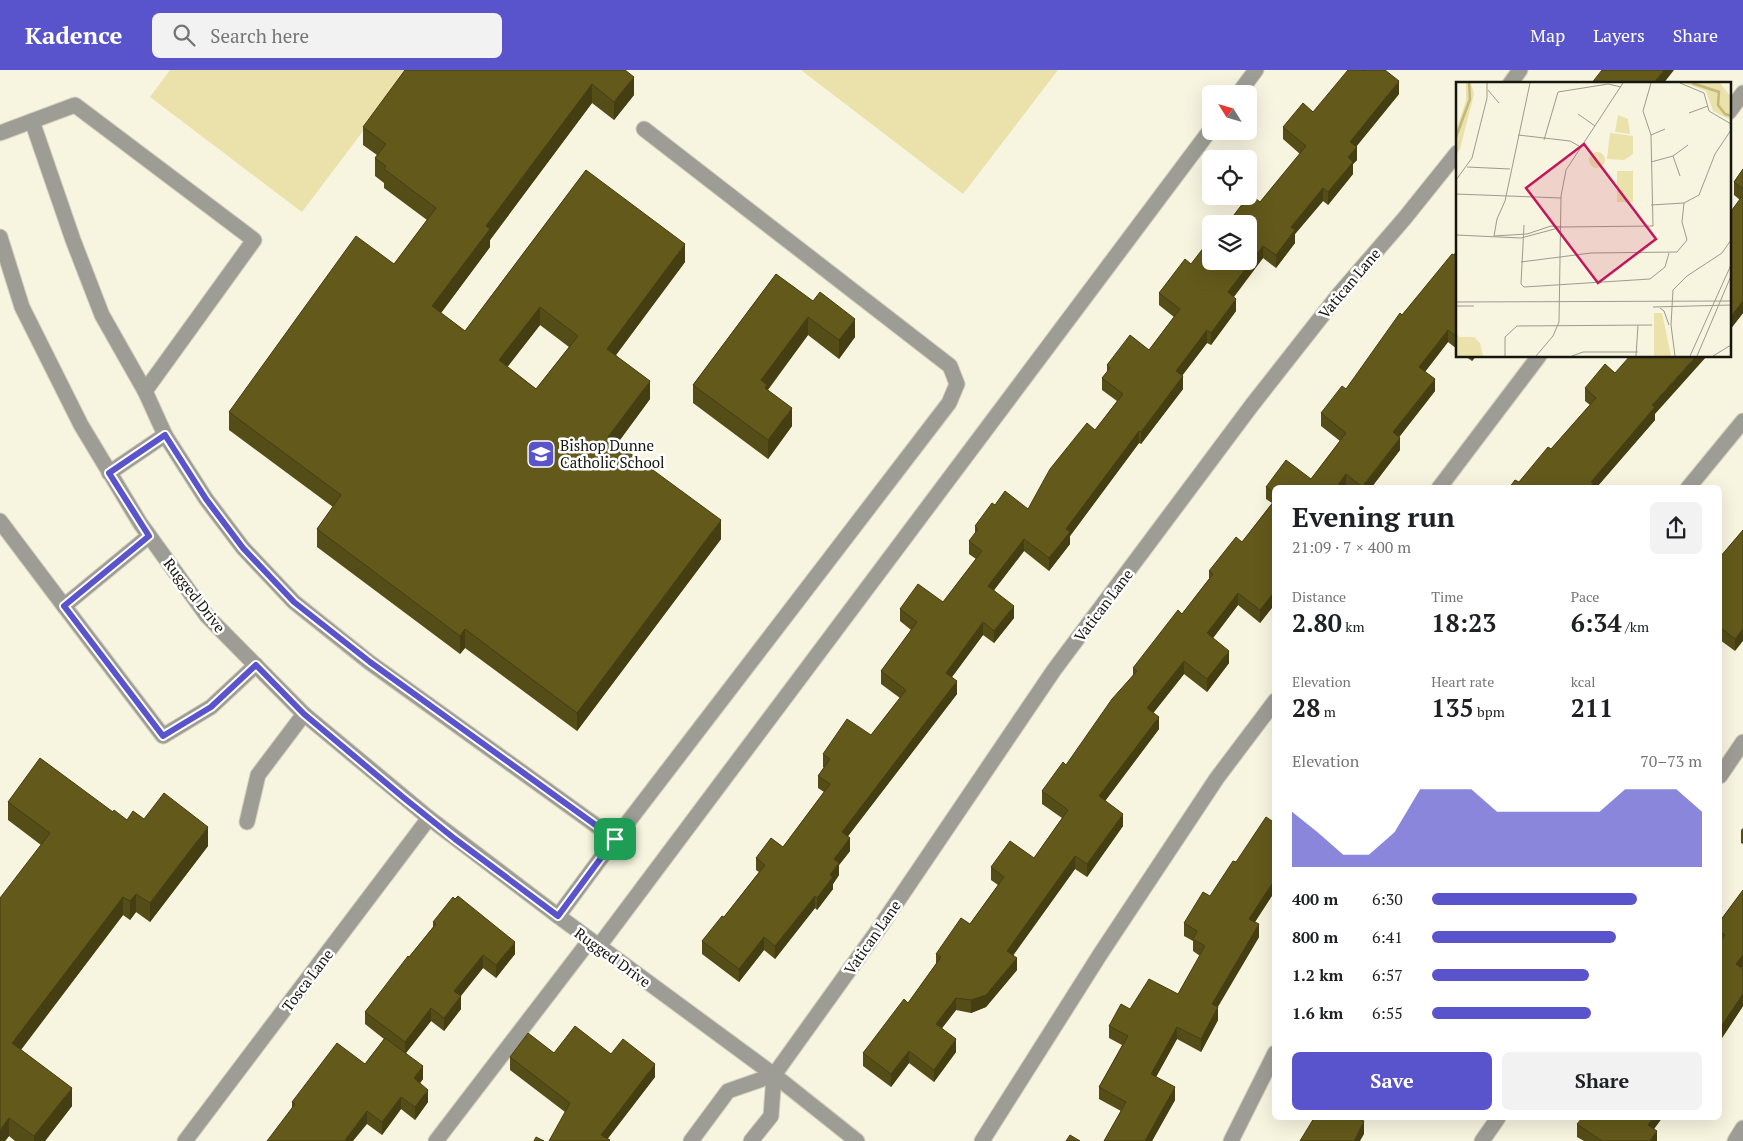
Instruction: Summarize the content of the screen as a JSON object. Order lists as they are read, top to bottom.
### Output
{
  "streets": {
    "street": ["Vatican Lane", "Rugged Drive", "Tosca Lane"]
  },
  "crossings": [
    ["Vatican Lane", "Rugged Drive"],
    ["Rugged Drive", "Tosca Lane"]
  ],
  "places": {
    "school or university": ["Bishop Dunne Catholic School"]
  },
  "north": "top left",
  "page": {
    "header": "Kadence",
    "search": "Search here",
    "nav": ["Map", "Layers", "Share"],
    "heading": ["Evening run", "21:09 · 7 × 400 m"],
    "stats": [
      ["Distance", "2.80 km"],
      ["Time", "18:23"],
      ["Pace", "6:34 /km"],
      ["Elevation", "28 m"],
      ["Heart rate", "135 bpm"],
      ["kcal", "211"]
    ],
    "chart": ["Elevation", "70–73 m"],
    "list": [
      {
        "name": "400 m",
        "note": "6:30"
      },
      {
        "name": "800 m",
        "note": "6:41"
      },
      {
        "name": "1.2 km",
        "note": "6:57"
      },
      {
        "name": "1.6 km",
        "note": "6:55"
      }
    ],
    "buttons": ["Save", "Share"]
  }
}
